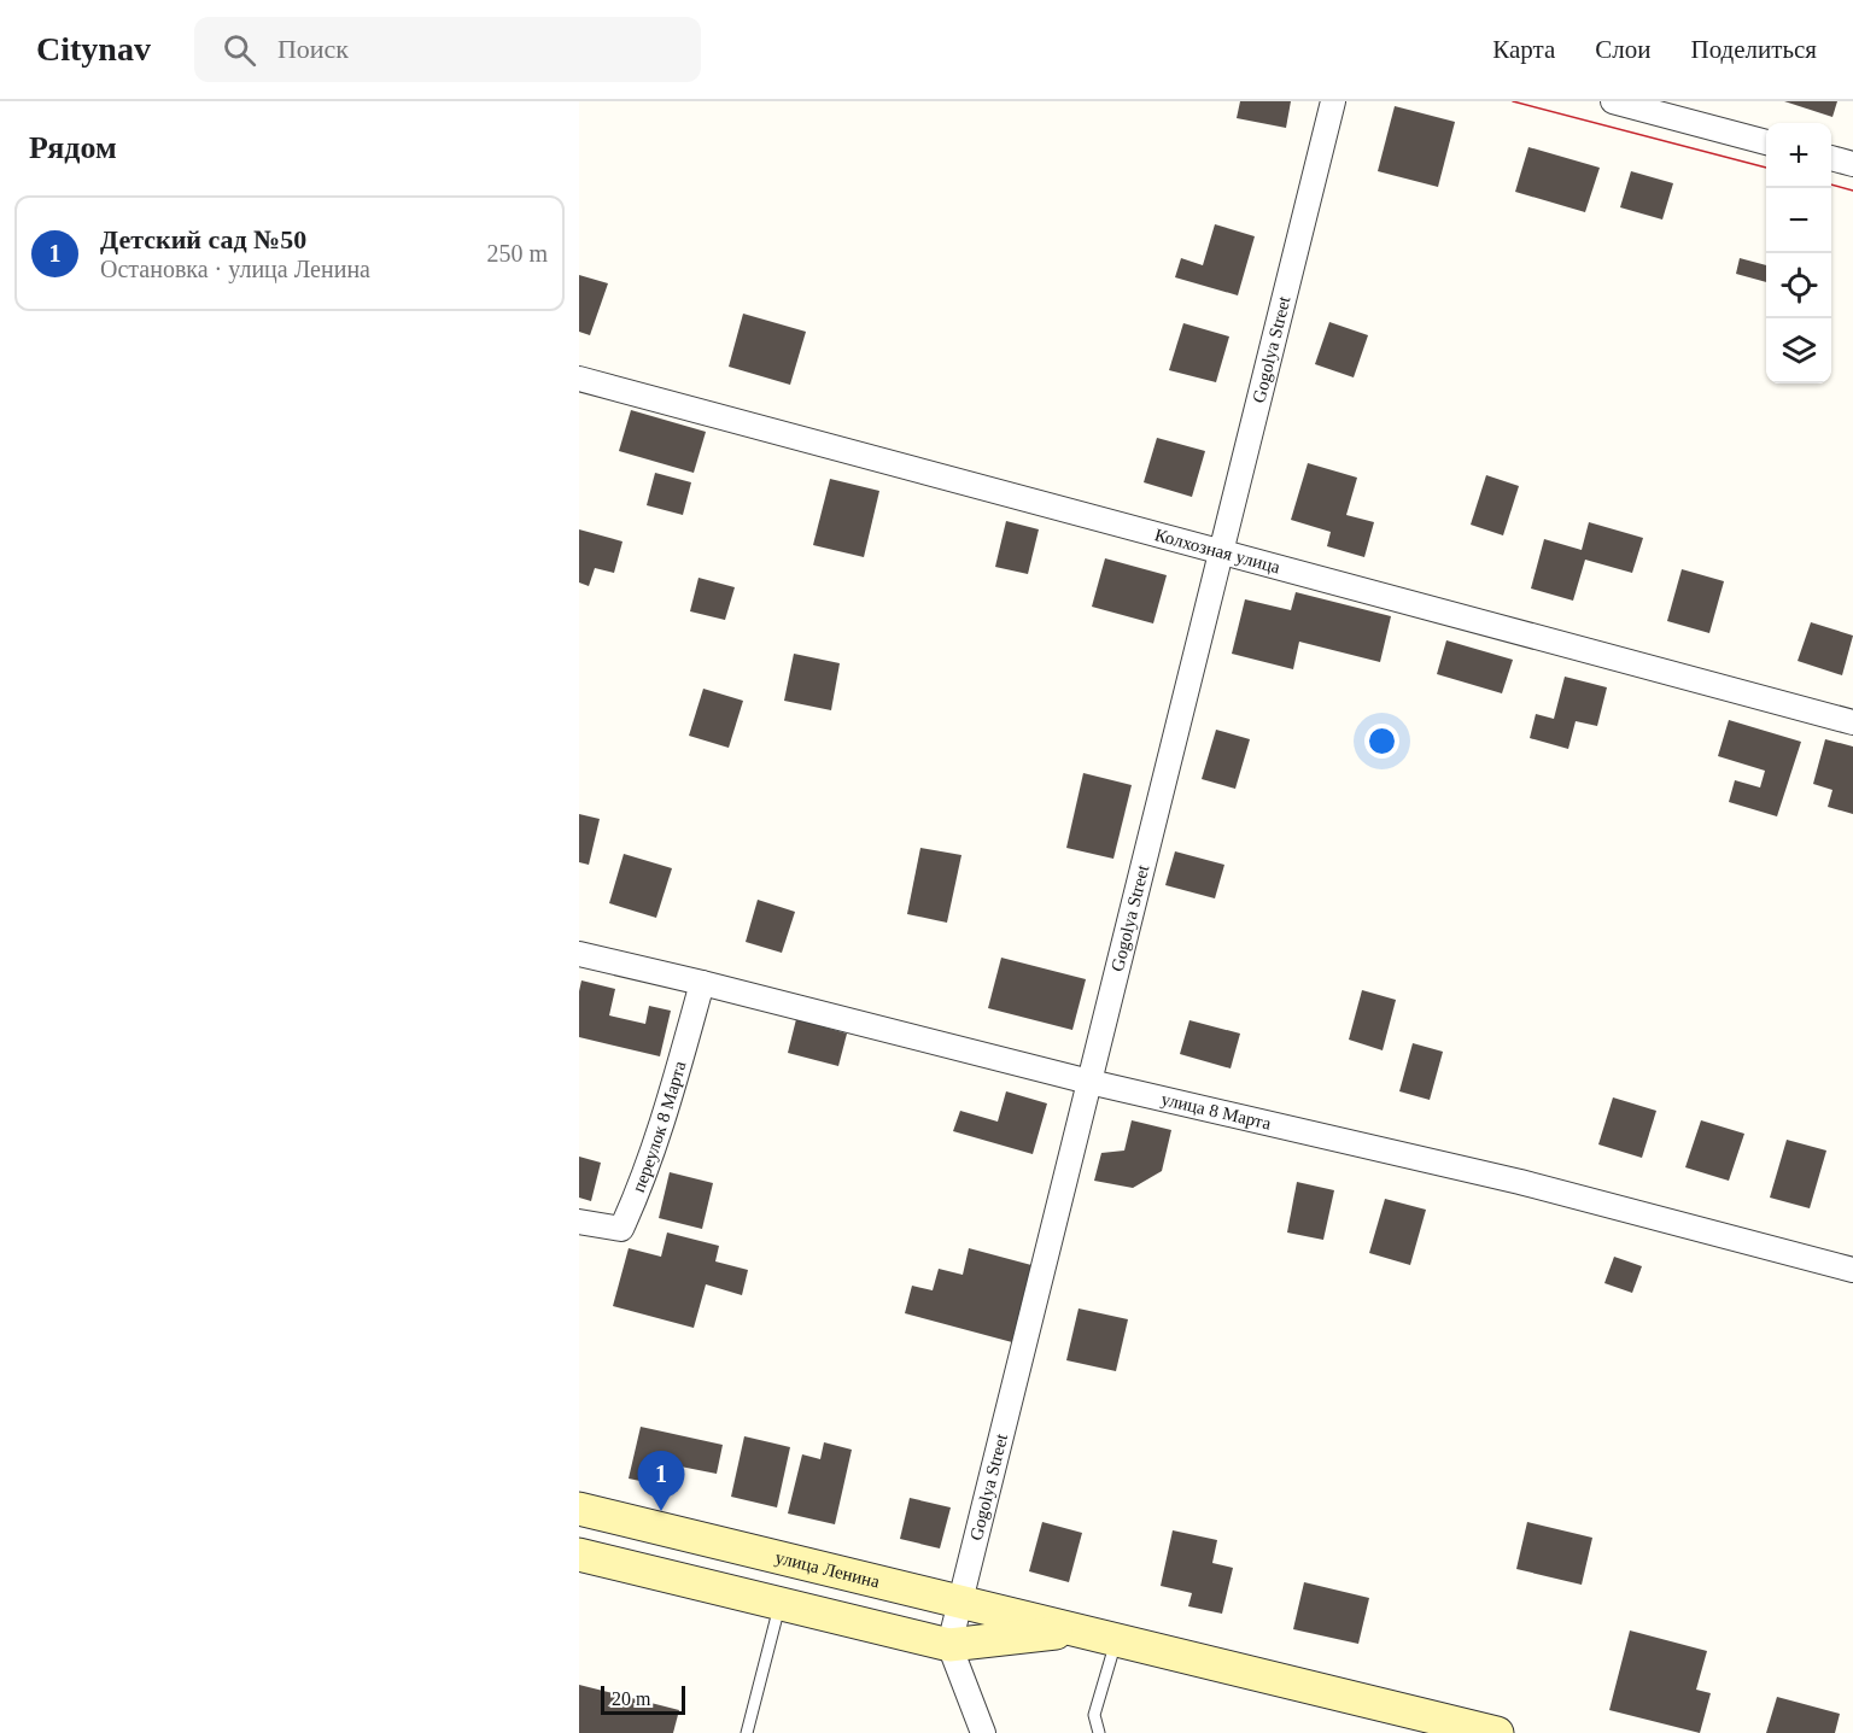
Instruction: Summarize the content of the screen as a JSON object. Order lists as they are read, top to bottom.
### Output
{
  "streets": {
    "main road": ["улица Ленина"],
    "street": [
      "Gogolya Street",
      "Колхозная улица",
      "улица 8 Марта",
      "переулок 8 Марта"
    ]
  },
  "crossings": [
    ["Gogolya Street", "Колхозная улица"],
    ["Gogolya Street", "улица 8 Марта"],
    ["Gogolya Street", "улица Ленина"],
    ["улица 8 Марта", "переулок 8 Марта"]
  ],
  "scale_bar": "20 m",
  "page": {
    "header": "Citynav",
    "search": "Поиск",
    "nav": ["Карта", "Слои", "Поделиться"],
    "heading": "Рядом",
    "map_buttons": ["+", "−"],
    "list": [
      {
        "mark": "1",
        "name": "Детский сад №50",
        "note": "Остановка · улица Ленина",
        "value": "250 m"
      }
    ],
    "pins": "1",
    "scale": "20 m"
  }
}
